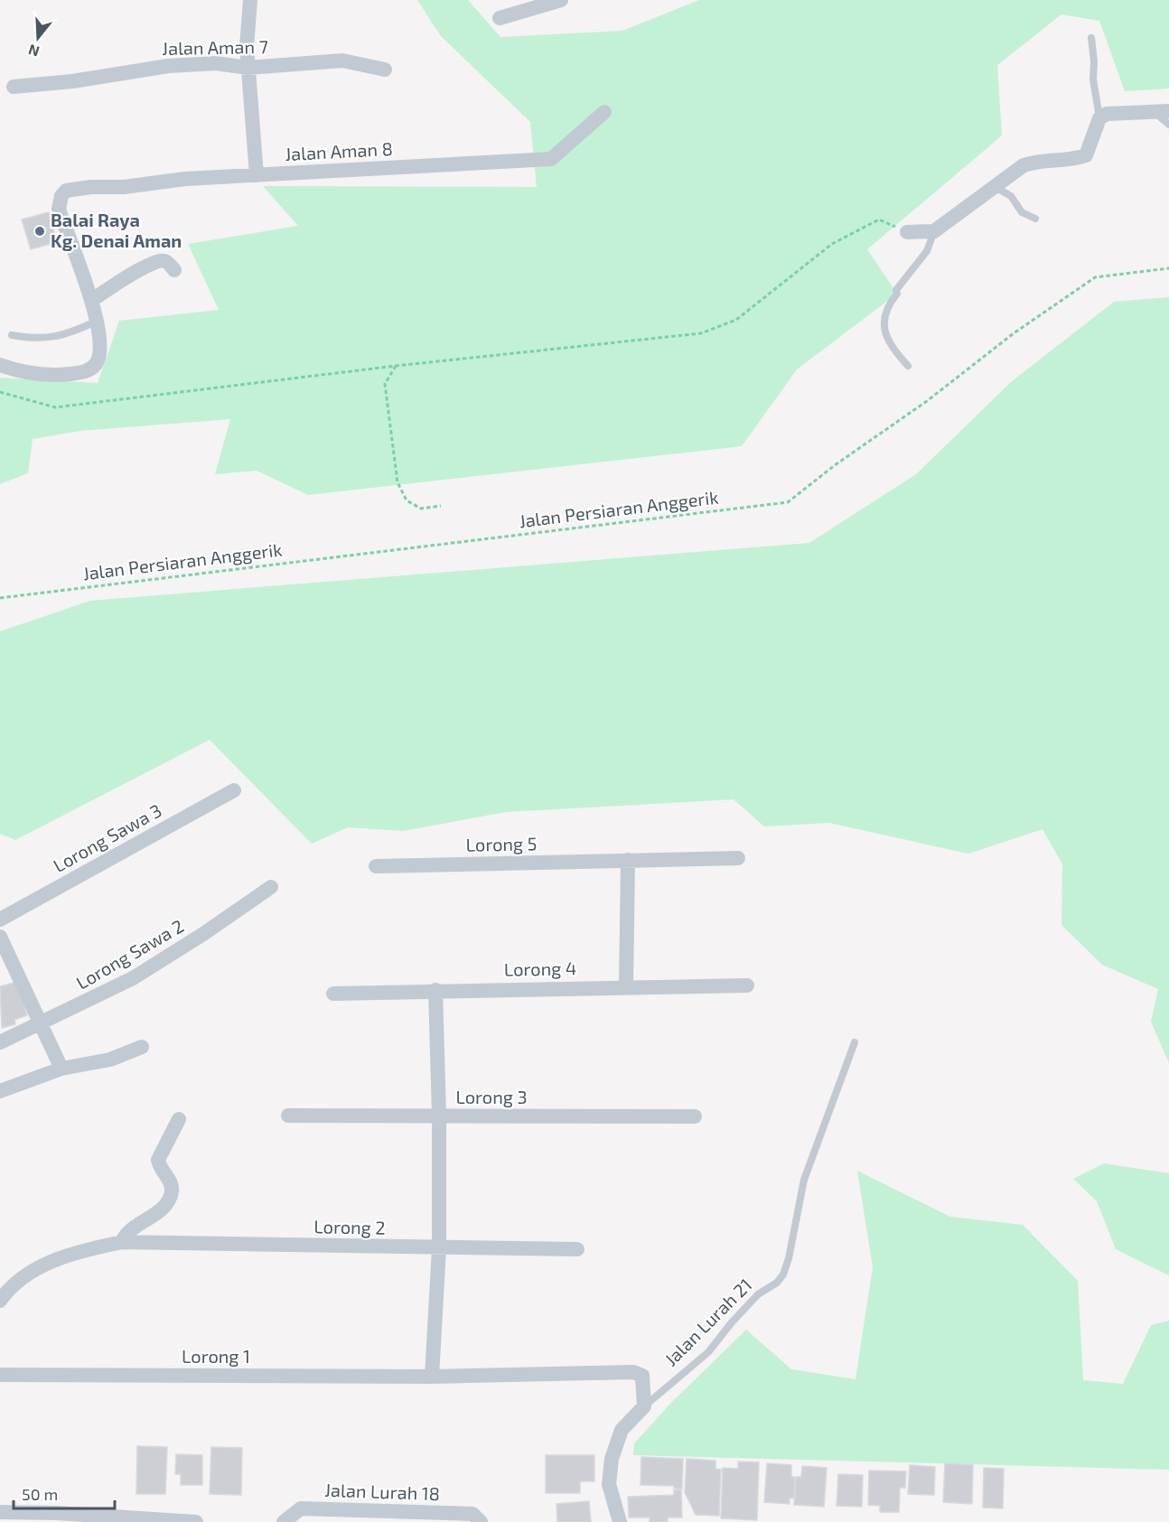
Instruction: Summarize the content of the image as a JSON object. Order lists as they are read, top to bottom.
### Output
{
  "streets": {
    "street": [
      "Jalan Aman 7",
      "Jalan Aman 8",
      "Lorong Sawa 3",
      "Lorong 5",
      "Lorong Sawa 2",
      "Lorong 4",
      "Lorong 3",
      "Lorong 2",
      "Jalan Lurah 21",
      "Lorong 1",
      "Jalan Lurah 18"
    ],
    "path": ["Jalan Persiaran Anggerik"]
  },
  "crossings": [
    ["Jalan Lurah 21", "Lorong 1"]
  ],
  "places": ["Balai Raya Kg. Denai Aman"],
  "scale_bar": "50 m",
  "north": "bottom"
}
